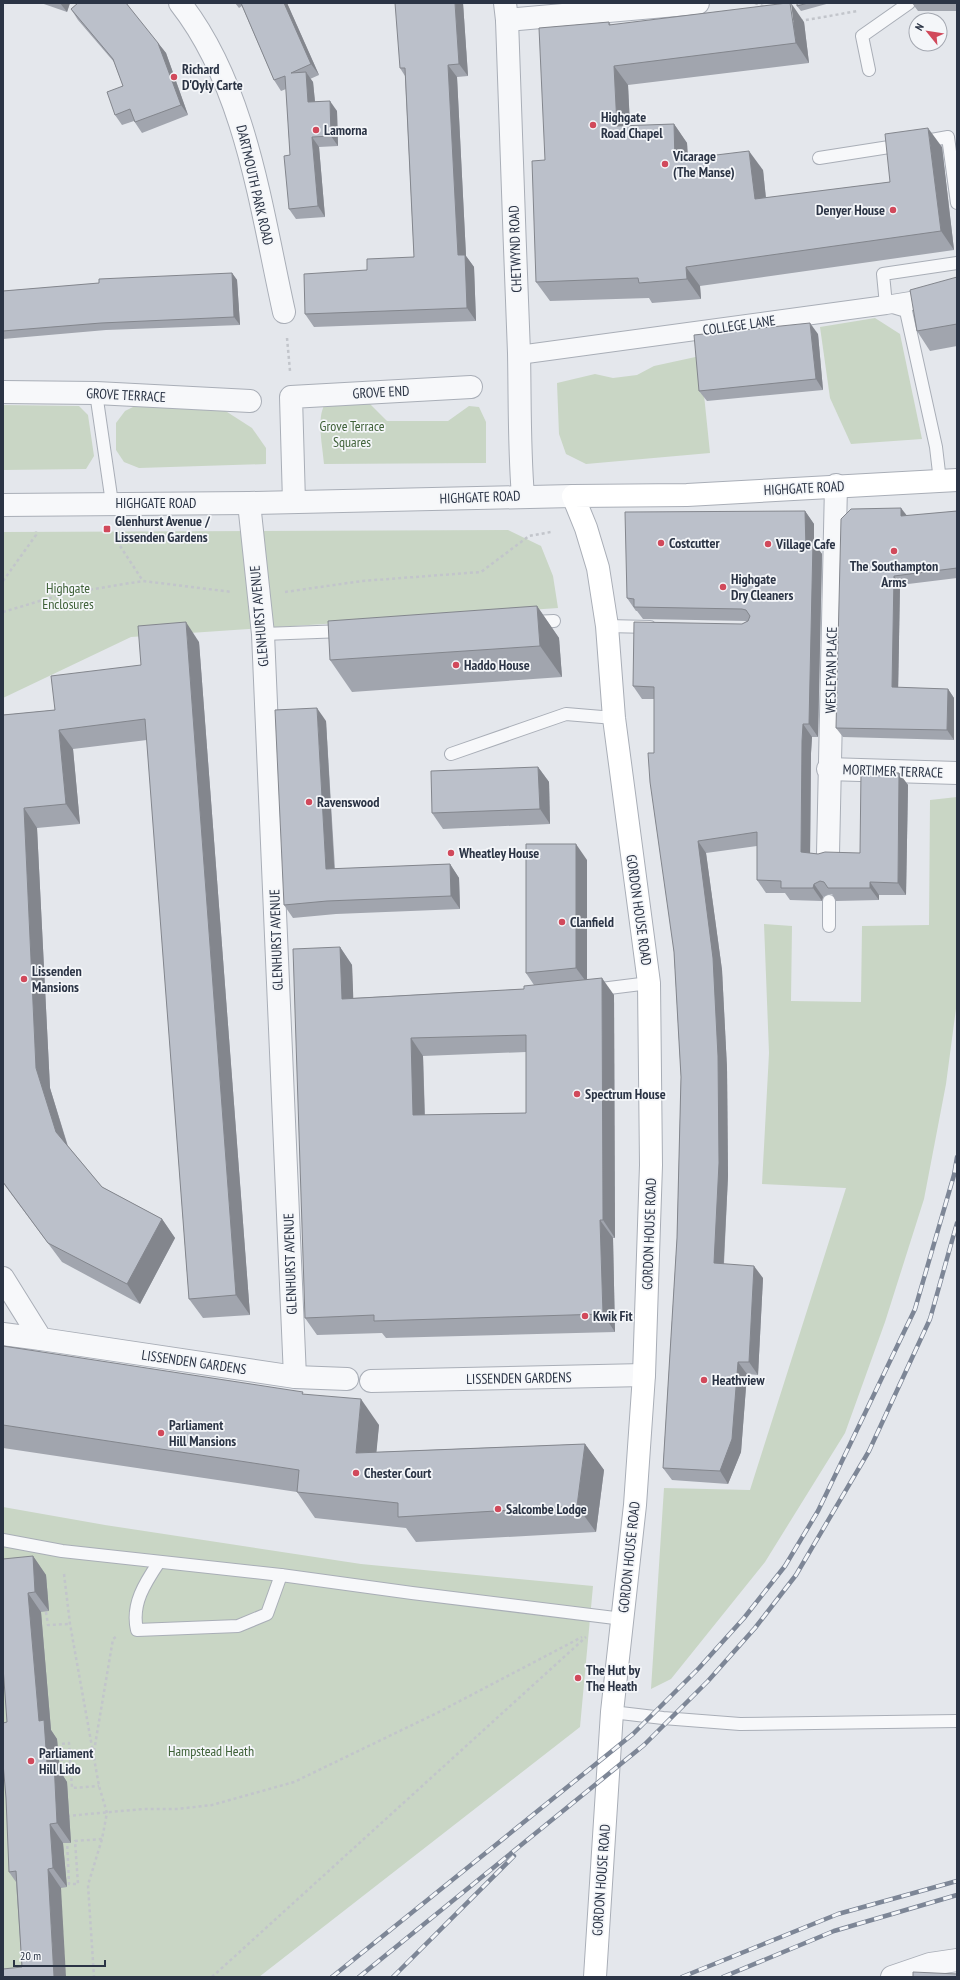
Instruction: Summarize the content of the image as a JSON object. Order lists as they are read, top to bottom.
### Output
{
  "streets": {
    "main road": ["HIGHGATE ROAD", "GORDON HOUSE ROAD"],
    "street": [
      "DARTMOUTH PARK ROAD",
      "CHETWYND ROAD",
      "COLLEGE LANE",
      "GROVE END",
      "GROVE TERRACE",
      "GLENHURST AVENUE",
      "WESLEYAN PLACE",
      "MORTIMER TERRACE",
      "LISSENDEN GARDENS"
    ]
  },
  "crossings": [
    ["CHETWYND ROAD", "COLLEGE LANE"],
    ["CHETWYND ROAD", "HIGHGATE ROAD"],
    ["GROVE END", "HIGHGATE ROAD"],
    ["HIGHGATE ROAD", "GLENHURST AVENUE"],
    ["HIGHGATE ROAD", "WESLEYAN PLACE"],
    ["HIGHGATE ROAD", "GORDON HOUSE ROAD"],
    ["GLENHURST AVENUE", "LISSENDEN GARDENS"],
    ["WESLEYAN PLACE", "MORTIMER TERRACE"],
    ["GORDON HOUSE ROAD", "LISSENDEN GARDENS"]
  ],
  "parks": ["Grove Terrace Squares", "Highgate Enclosures", "Hampstead Heath"],
  "places": {
    "other": [
      "Richard D'Oyly Carte",
      "Highgate Road Chapel",
      "Lamorna",
      "Vicarage (The Manse)",
      "Denyer House",
      "Costcutter",
      "Village Cafe",
      "The Southampton Arms",
      "Highgate Dry Cleaners",
      "Haddo House",
      "Ravenswood",
      "Wheatley House",
      "Clanfield",
      "Lissenden Mansions",
      "Spectrum House",
      "Kwik Fit",
      "Heathview",
      "Parliament Hill Mansions",
      "Chester Court",
      "Salcombe Lodge",
      "The Hut by The Heath",
      "Parliament Hill Lido"
    ],
    "transit": ["Glenhurst Avenue / Lissenden Gardens"]
  },
  "scale_bar": "20 m",
  "north": "top left"
}
